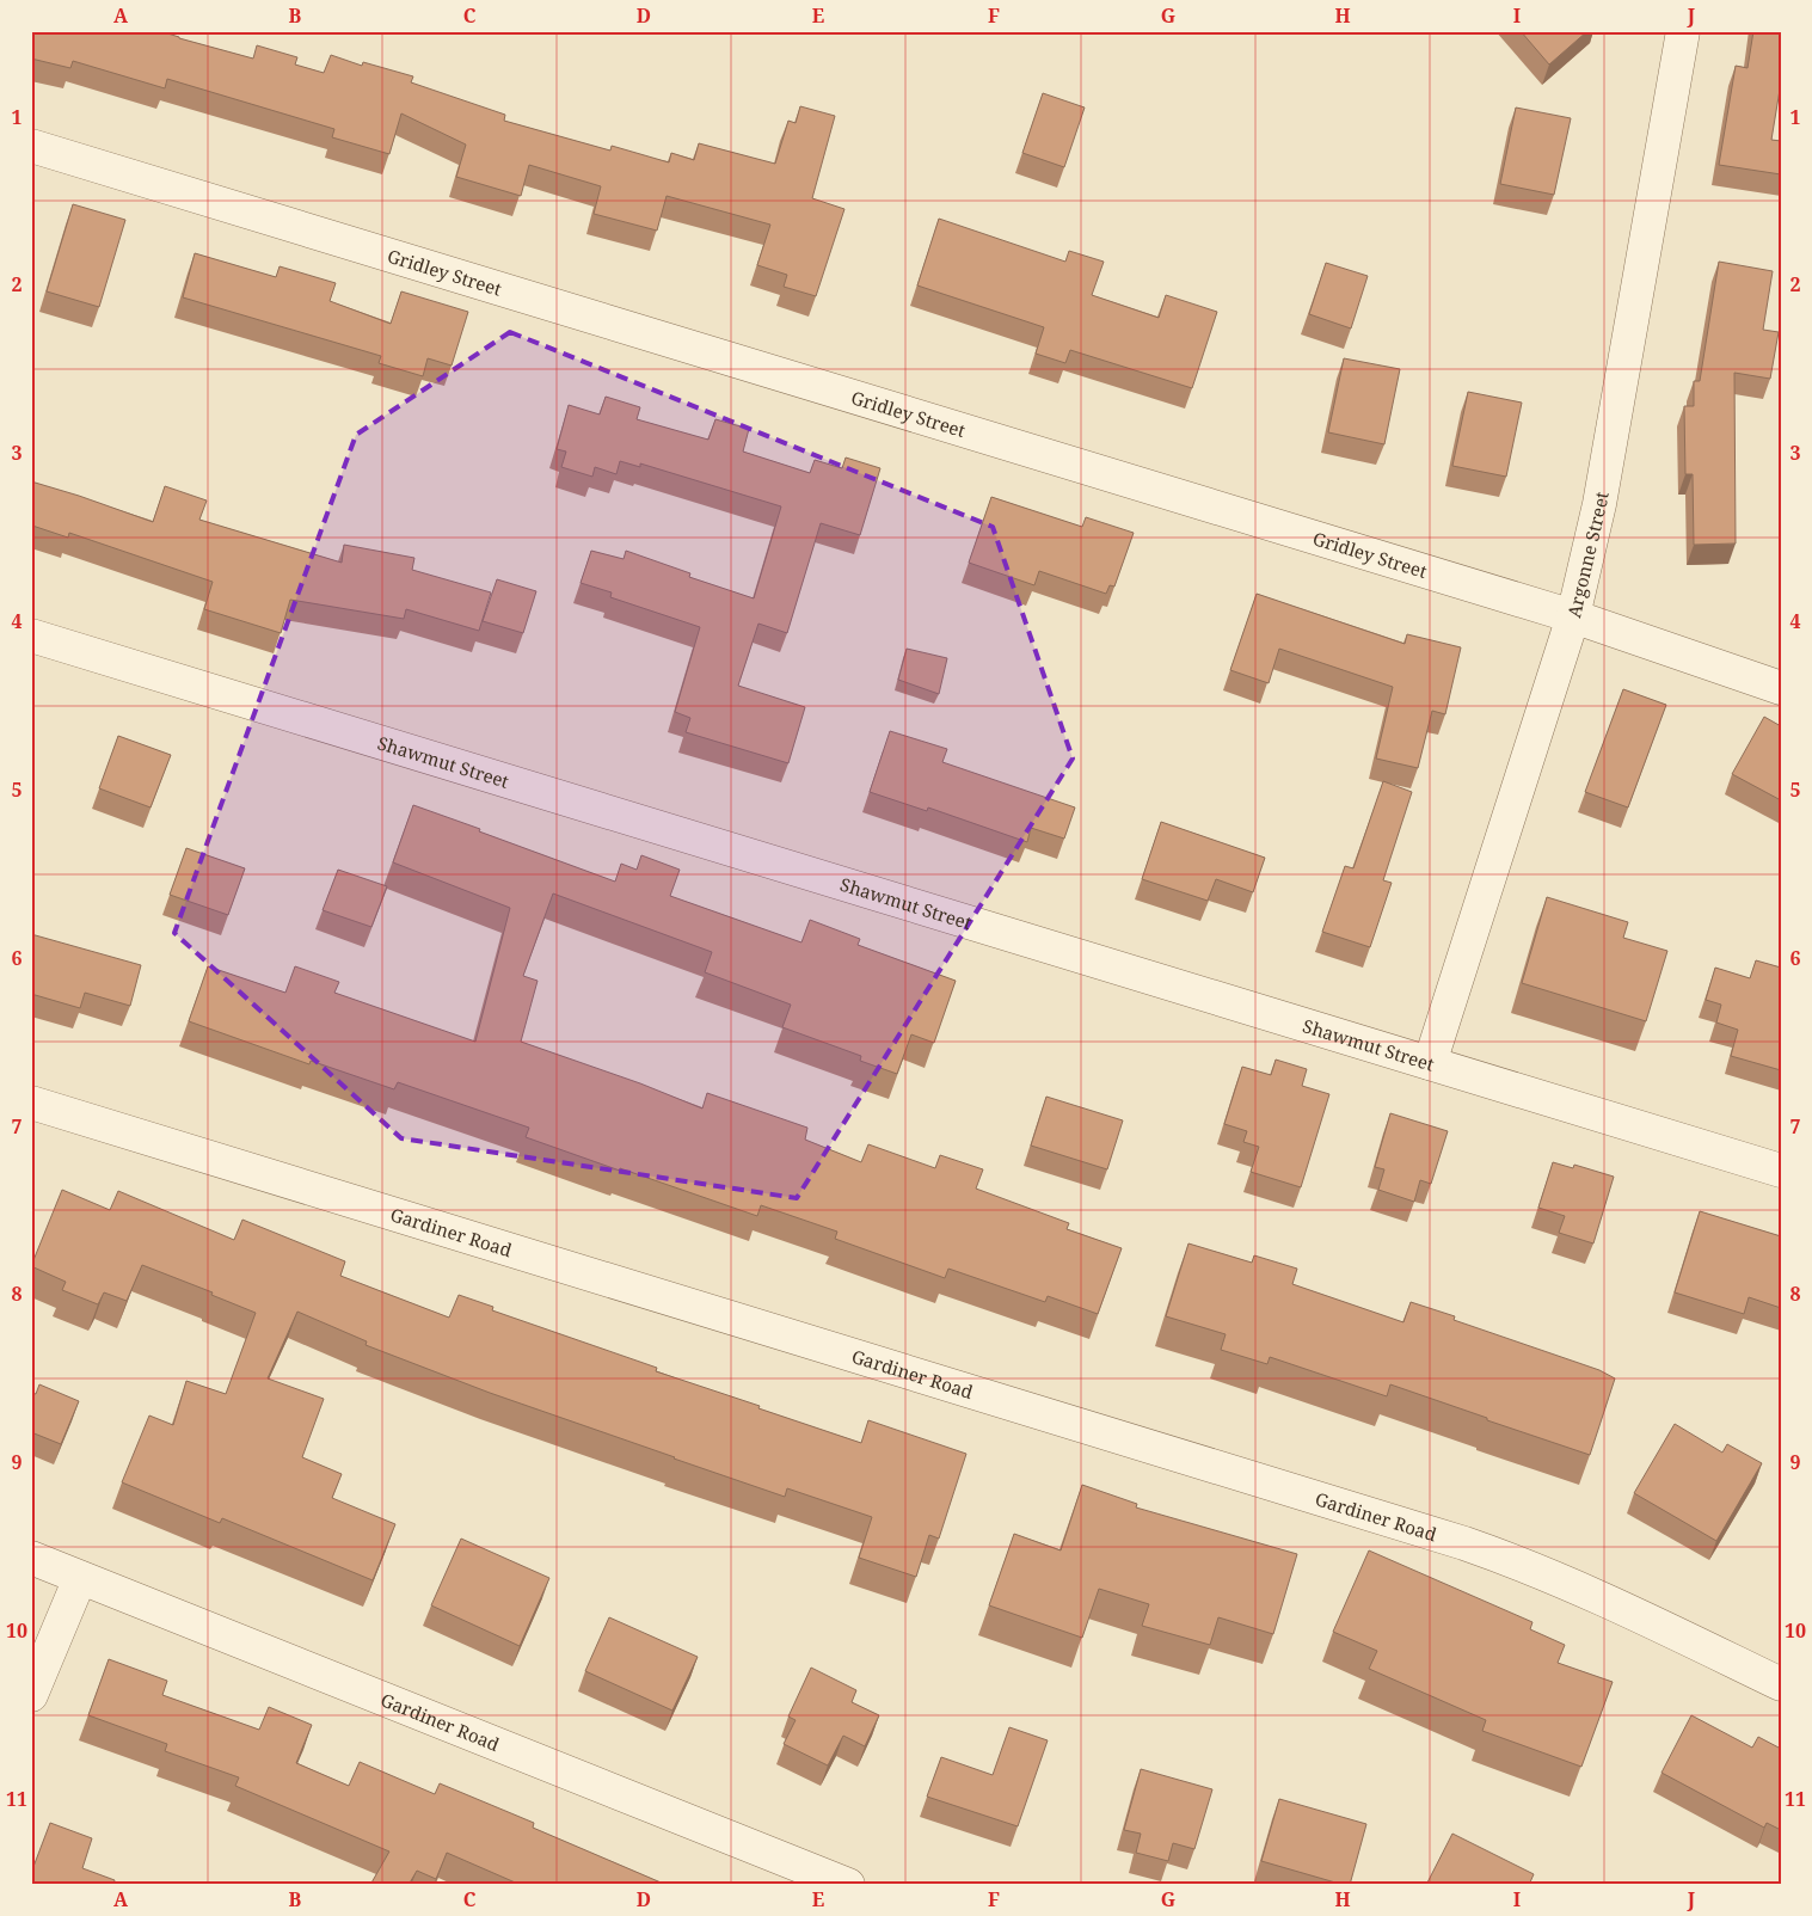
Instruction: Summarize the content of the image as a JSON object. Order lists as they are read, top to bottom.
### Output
{
  "streets": {
    "street": [
      "Gridley Street",
      "Argonne Street",
      "Shawmut Street",
      "Gardiner Road"
    ]
  },
  "crossings": [
    ["Gridley Street", "Argonne Street"],
    ["Argonne Street", "Shawmut Street"]
  ],
  "grid": {
    "columns": [
      "A",
      "B",
      "C",
      "D",
      "E",
      "F",
      "G",
      "H",
      "I",
      "J"
    ],
    "rows": [
      "1",
      "2",
      "3",
      "4",
      "5",
      "6",
      "7",
      "8",
      "9",
      "10",
      "11"
    ]
  }
}
